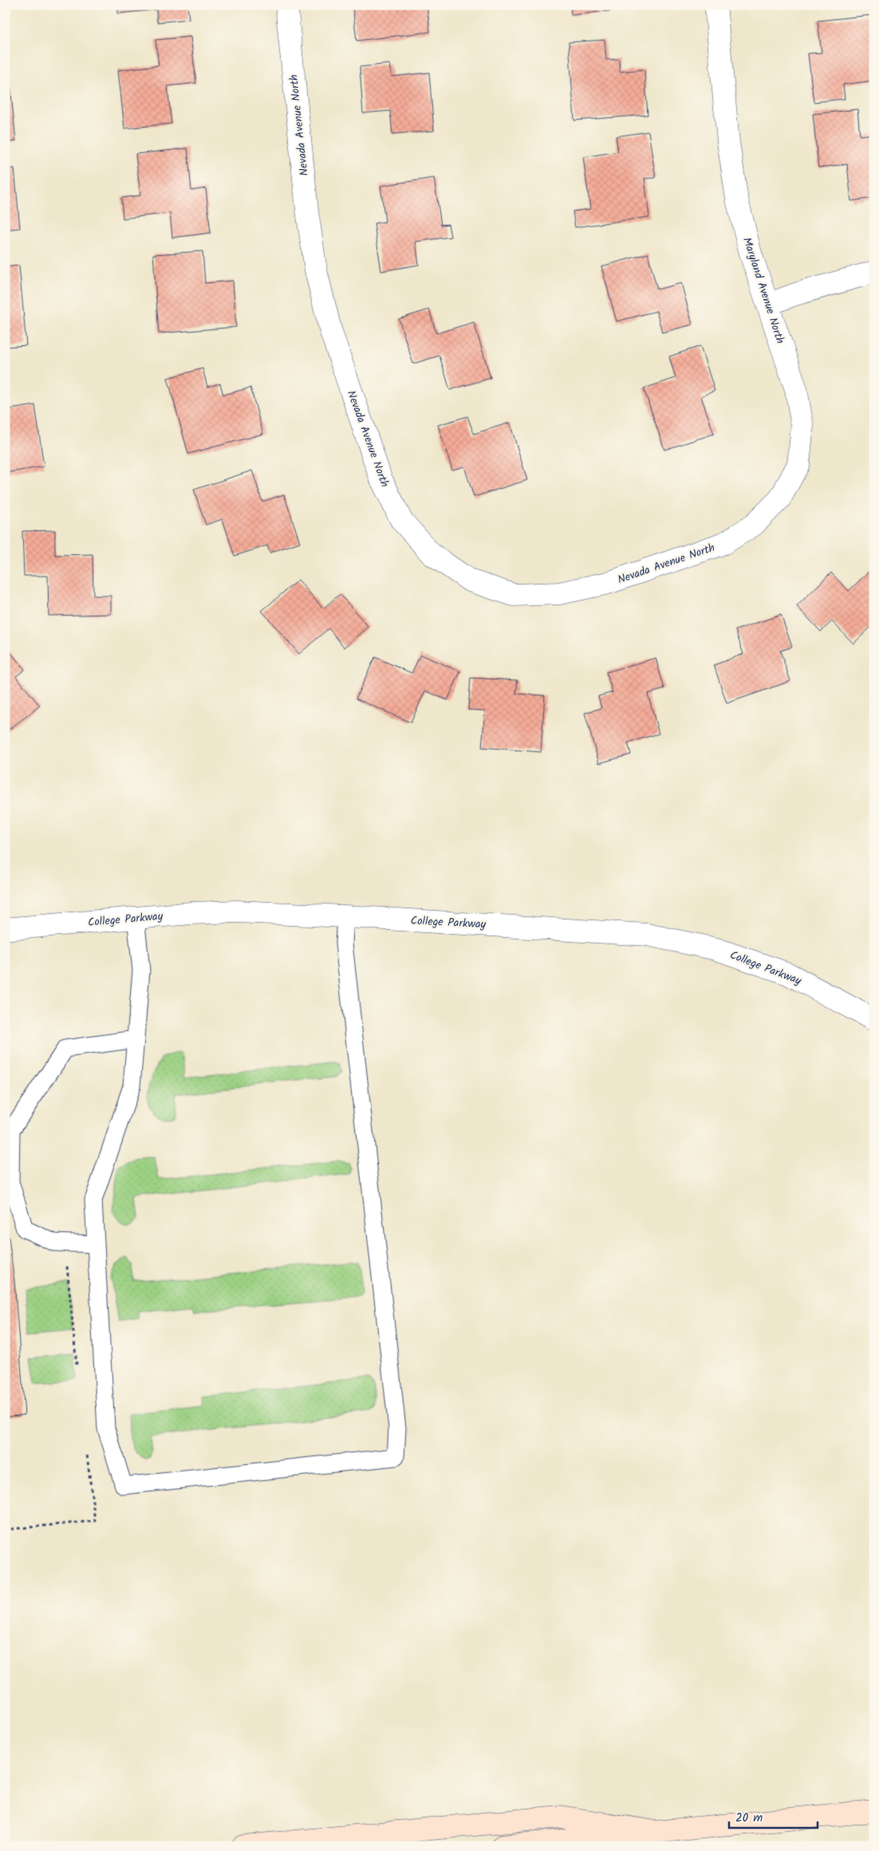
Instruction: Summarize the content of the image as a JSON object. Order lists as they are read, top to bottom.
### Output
{
  "streets": {
    "street": ["Nevada Avenue North", "Maryland Avenue North", "College Parkway"]
  },
  "crossings": [
    ["Nevada Avenue North", "Maryland Avenue North"]
  ],
  "scale_bar": "20 m"
}
